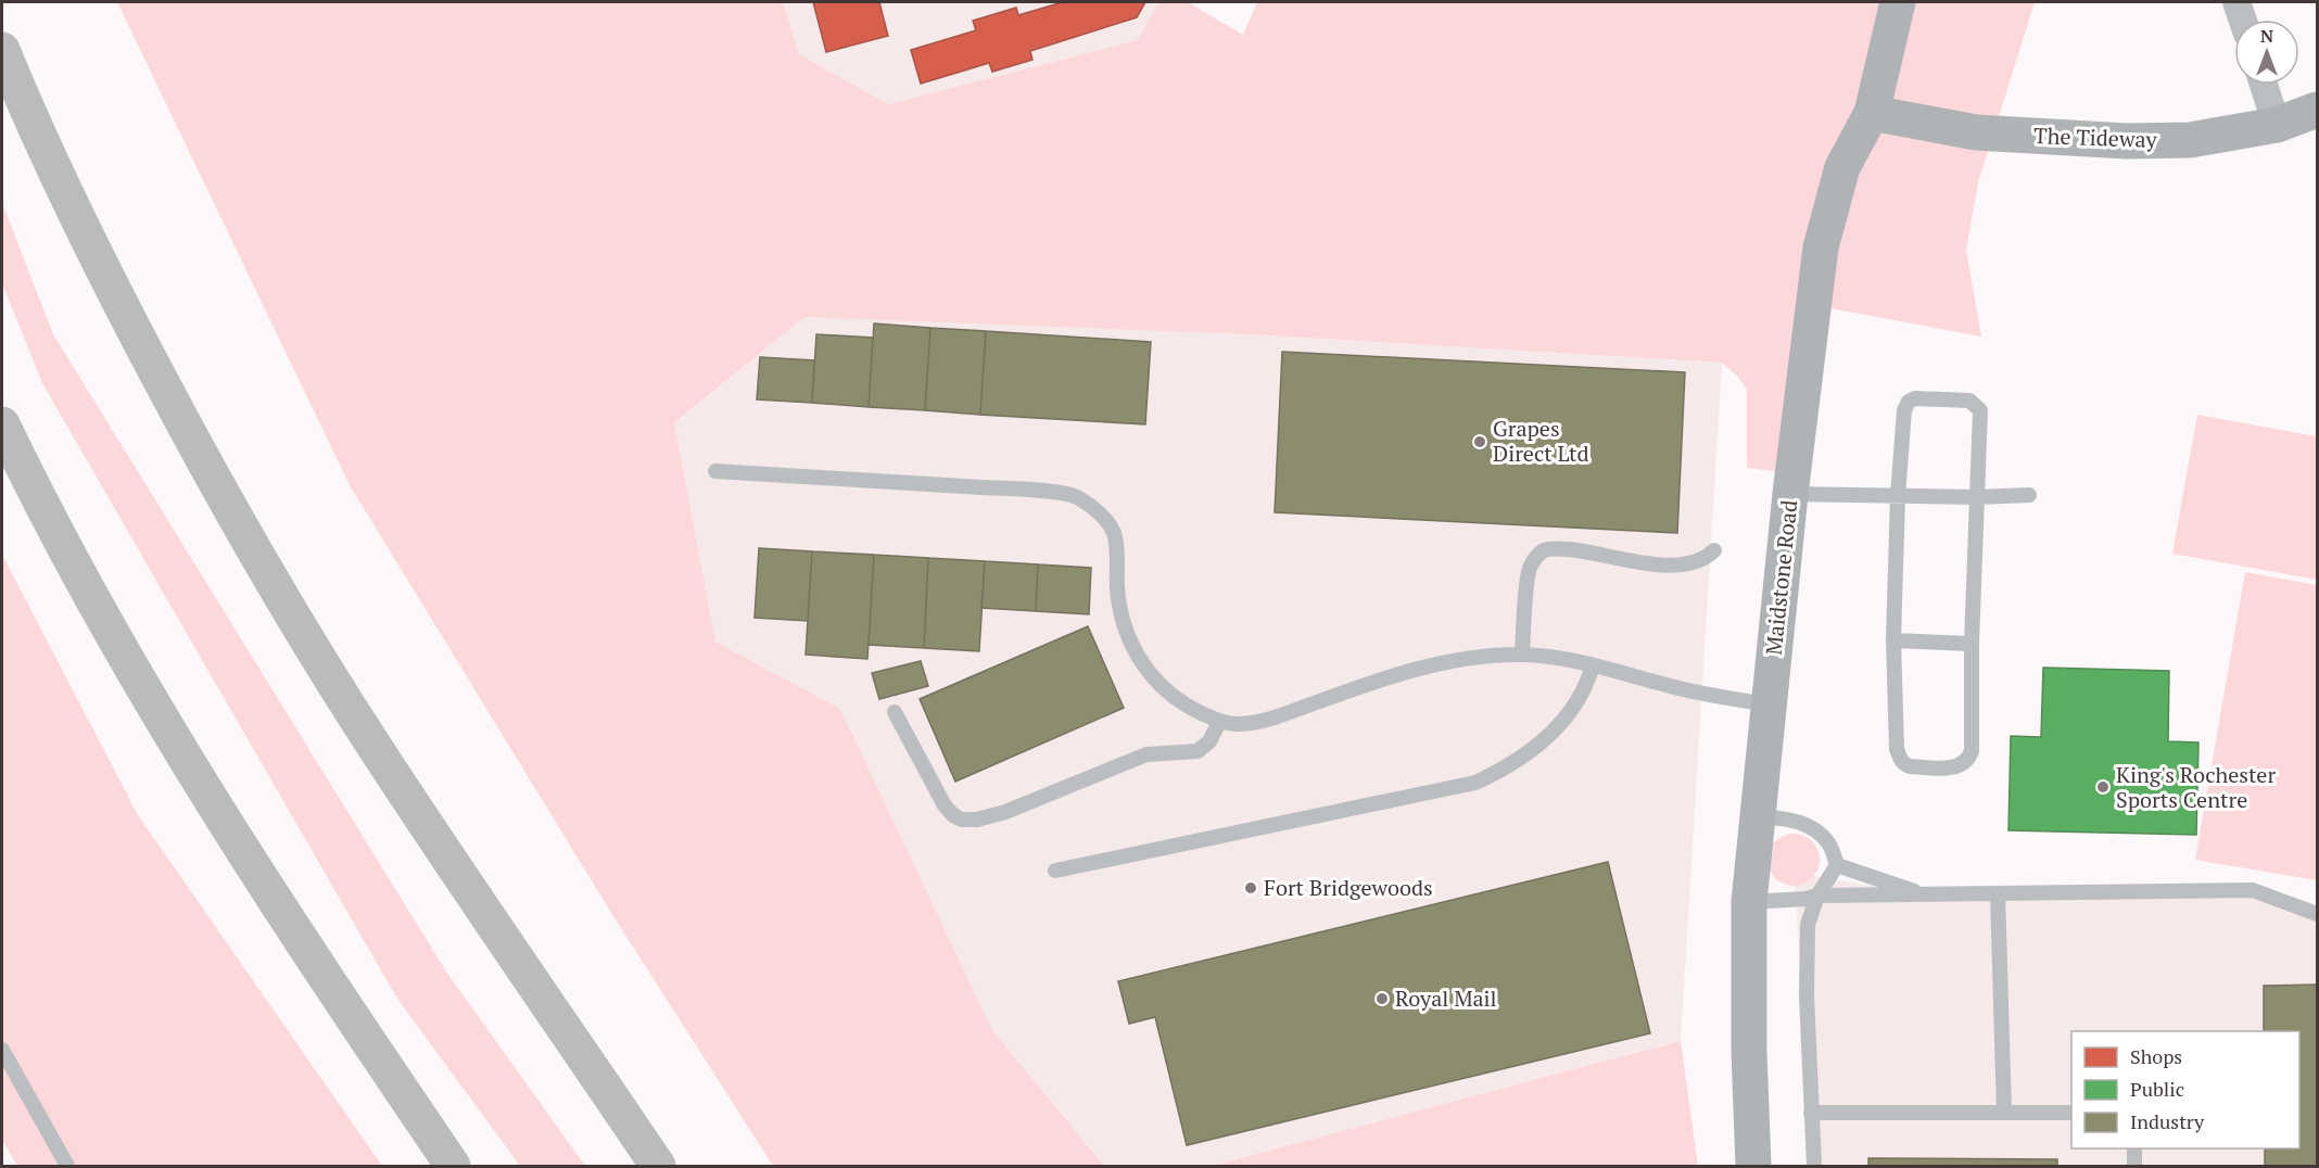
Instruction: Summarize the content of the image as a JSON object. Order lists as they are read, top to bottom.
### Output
{
  "streets": {
    "main road": ["The Tideway", "Maidstone Road"]
  },
  "crossings": [
    ["The Tideway", "Maidstone Road"]
  ],
  "places": [
    "Grapes Direct Ltd",
    "King's Rochester Sports Centre",
    "Fort Bridgewoods",
    "Royal Mail"
  ],
  "legend": ["Shops", "Public", "Industry"],
  "north": "top"
}
